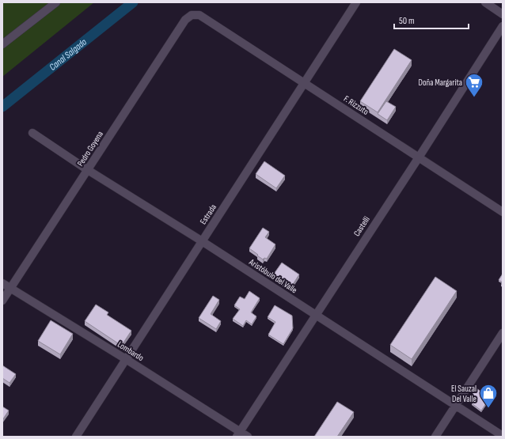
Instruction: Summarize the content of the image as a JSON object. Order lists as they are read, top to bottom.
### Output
{
  "streets": {
    "street": [
      "F. Rizzuto",
      "Pedro Goyena",
      "Estrada",
      "Castelli",
      "Aristóbulo del Valle",
      "Lombardo"
    ]
  },
  "crossings": [
    ["F. Rizzuto", "Pedro Goyena"],
    ["F. Rizzuto", "Estrada"],
    ["F. Rizzuto", "Castelli"],
    ["Pedro Goyena", "Aristóbulo del Valle"],
    ["Pedro Goyena", "Lombardo"],
    ["Estrada", "Aristóbulo del Valle"],
    ["Estrada", "Lombardo"],
    ["Castelli", "Aristóbulo del Valle"],
    ["Castelli", "Lombardo"]
  ],
  "water": ["Canal Salgado"],
  "places": {
    "supermarket": ["Doña Margarita"],
    "shop": ["El Sauzal Del Valle"]
  },
  "scale_bar": "50 m"
}
